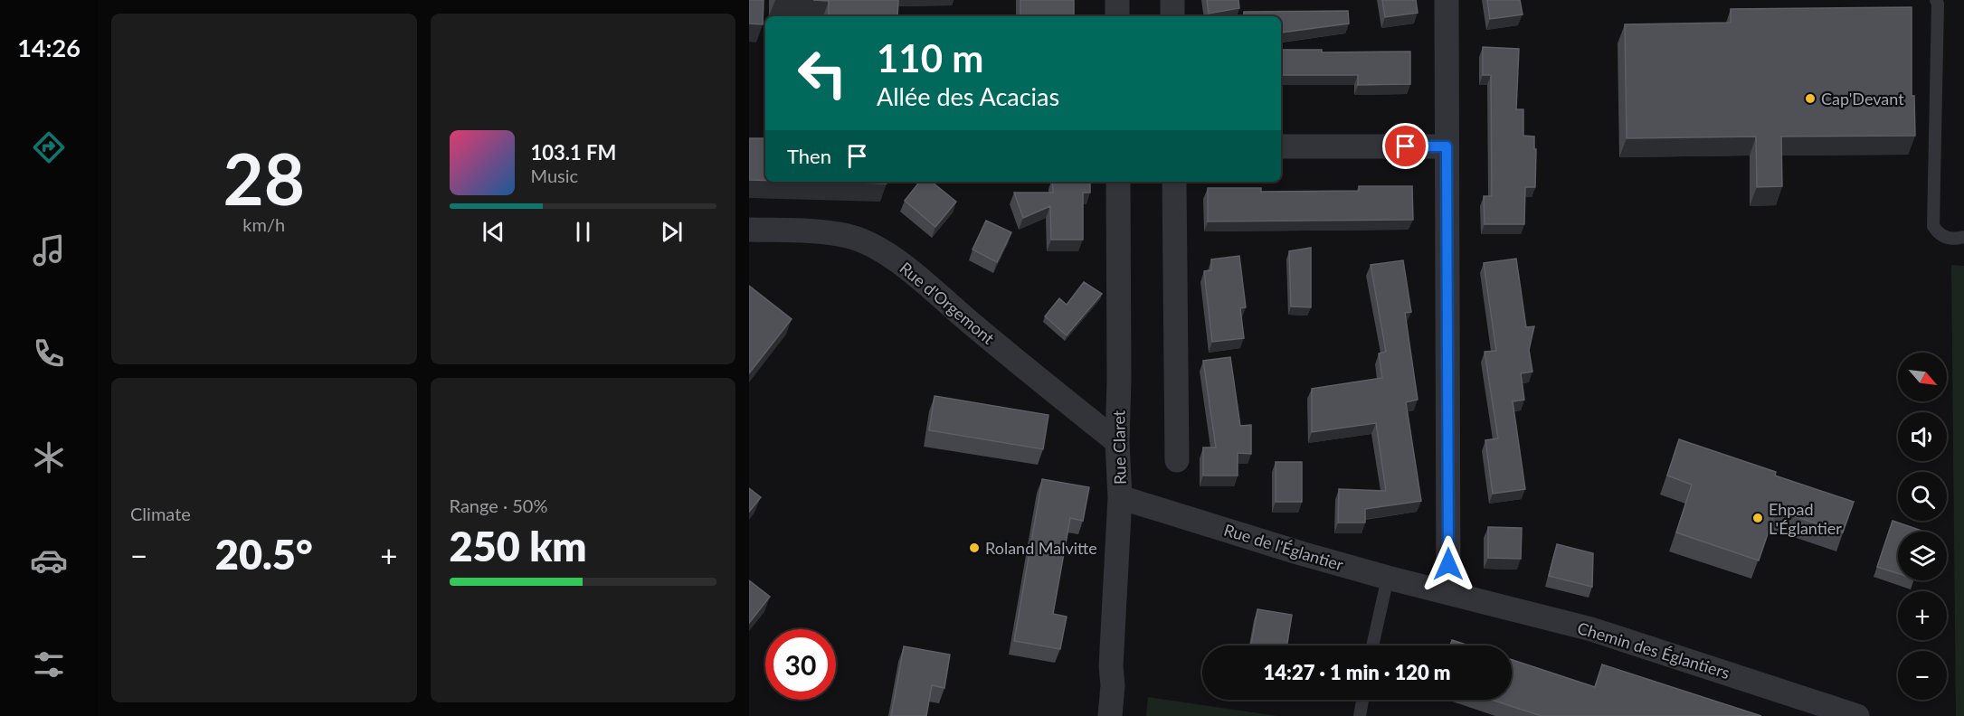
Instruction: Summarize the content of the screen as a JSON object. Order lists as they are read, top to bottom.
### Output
{
  "streets": {
    "street": [
      "Rue d'Orgemont",
      "Rue Claret",
      "Rue de l'Églantier",
      "Chemin des Églantiers"
    ]
  },
  "crossings": [
    ["Rue d'Orgemont", "Rue Claret"],
    ["Rue Claret", "Rue de l'Églantier"],
    ["Rue de l'Églantier", "Chemin des Églantiers"]
  ],
  "places": ["Cap'Devant", "Ehpad L'Églantier", "Roland Malvitte"],
  "north": "bottom right",
  "page": {
    "tabs": "14:26",
    "tile": [
      ["28", "km/h"],
      "Climate",
      ["Range · 50%", "250 km"]
    ],
    "turn": ["110 m", "Allée des Acacias"],
    "song": ["103.1 FM", "Music"],
    "then": "Then",
    "map_buttons": ["+", "−"],
    "heat": ["−", "20.5°", "+"],
    "limit": "30",
    "trip": "14:27 · 1 min · 120 m"
  }
}
